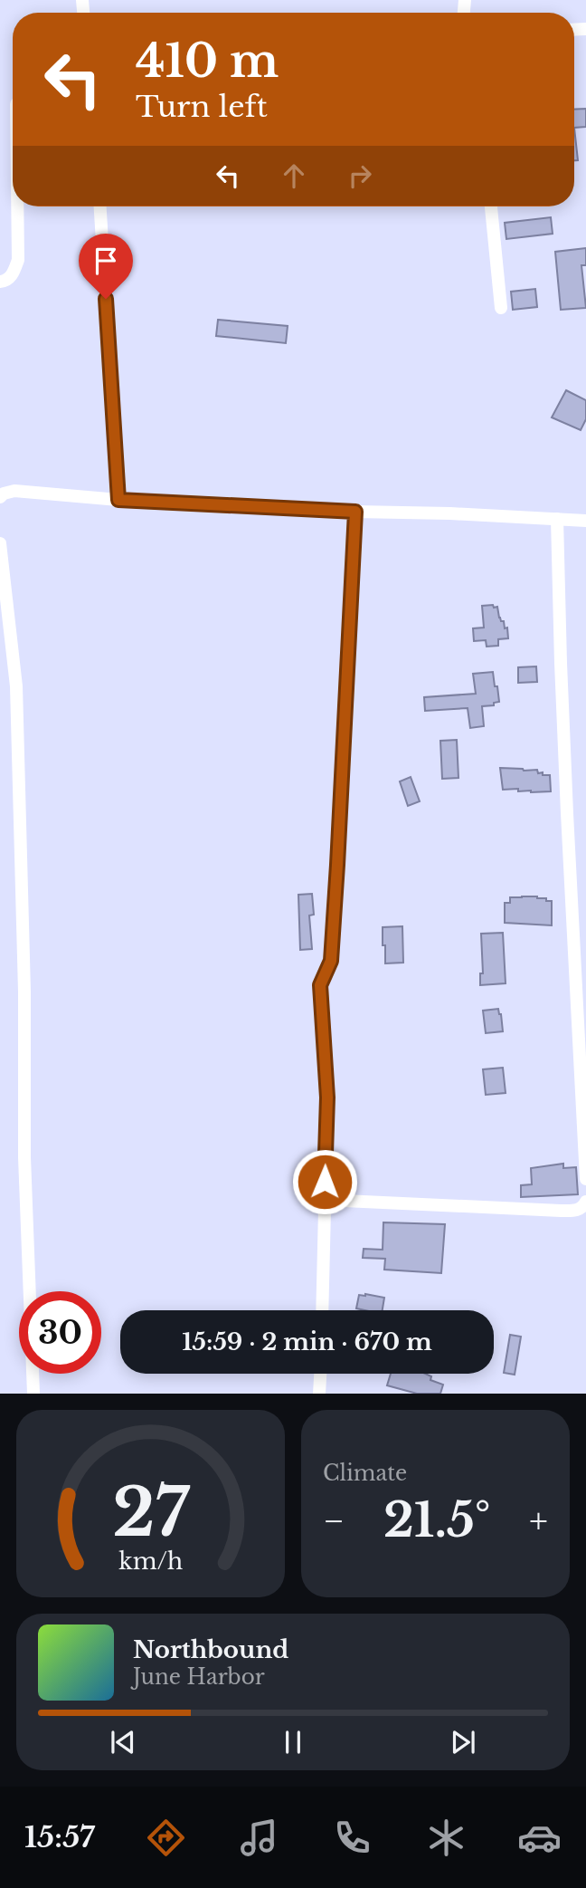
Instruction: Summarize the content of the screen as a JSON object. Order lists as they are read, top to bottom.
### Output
{
  "page": {
    "turn": ["410 m", "Turn left"],
    "limit": "30",
    "trip": "15:59 · 2 min · 670 m",
    "tile": "Climate",
    "heat": ["−", "21.5°", "+"],
    "song": ["Northbound", "June Harbor"],
    "tabs": "15:57",
    "gauge": ["27", "km/h"]
  }
}
